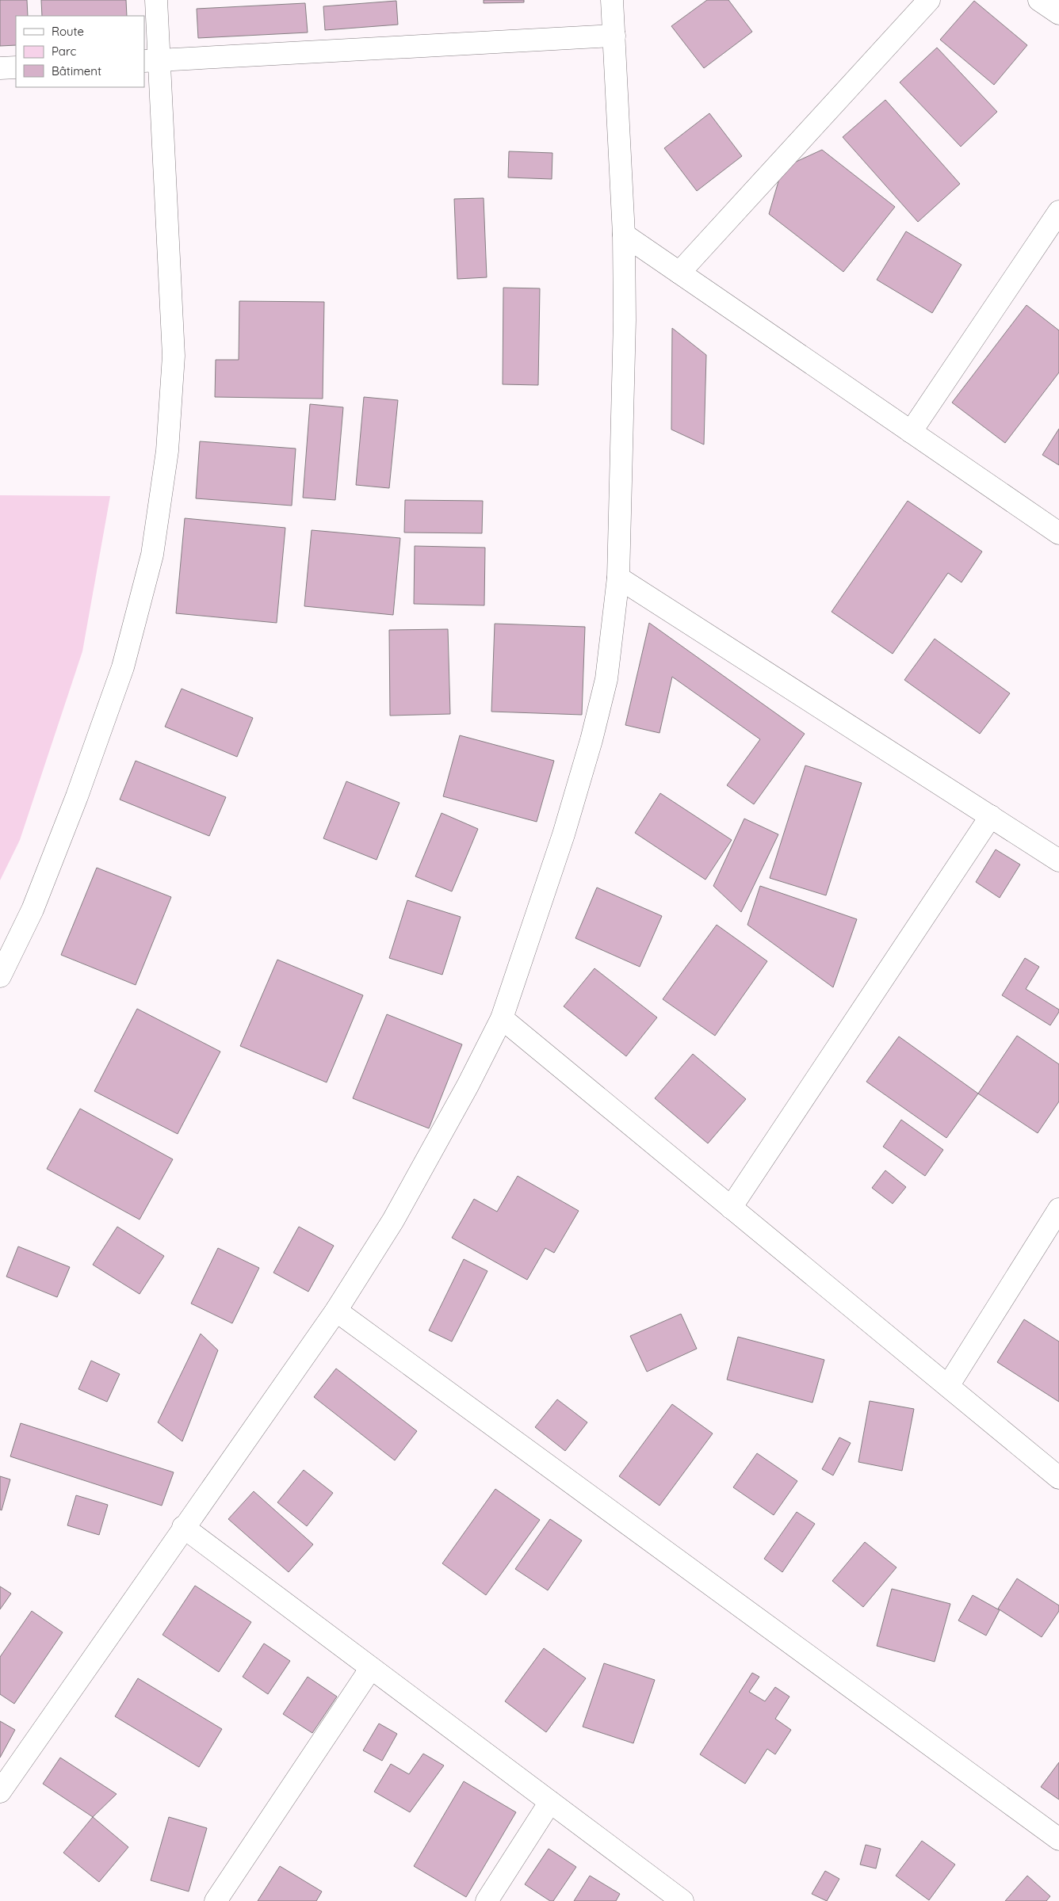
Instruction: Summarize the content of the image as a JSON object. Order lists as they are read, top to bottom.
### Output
{
  "legend": ["Route", "Parc", "Bâtiment"]
}
